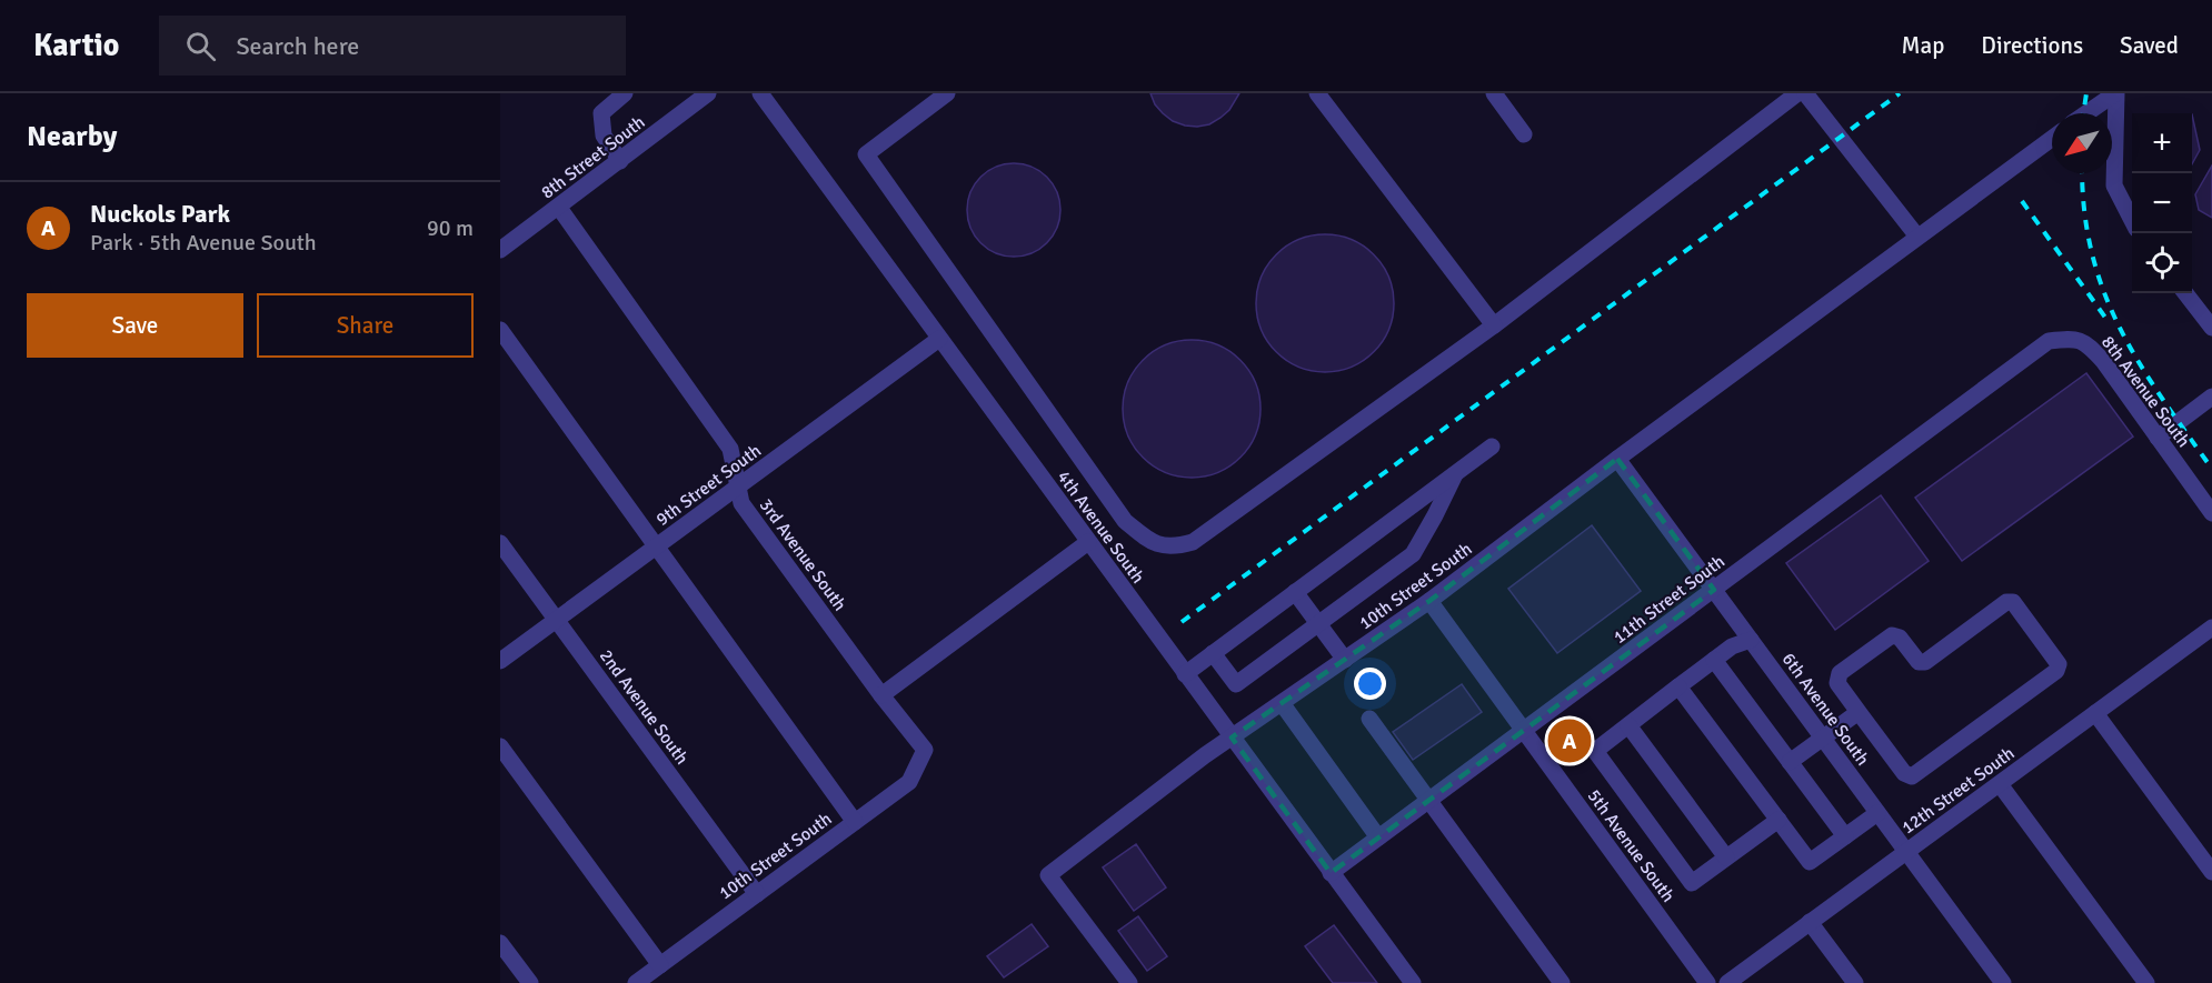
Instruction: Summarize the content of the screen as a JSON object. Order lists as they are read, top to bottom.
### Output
{
  "streets": {
    "street": [
      "8th Street South",
      "8th Avenue South",
      "9th Street South",
      "4th Avenue South",
      "3rd Avenue South",
      "10th Street South",
      "11th Street South",
      "2nd Avenue South",
      "6th Avenue South",
      "12th Street South",
      "5th Avenue South"
    ]
  },
  "crossings": [
    ["8th Street South", "3rd Avenue South"],
    ["8th Avenue South", "11th Street South"],
    ["9th Street South", "4th Avenue South"],
    ["9th Street South", "3rd Avenue South"],
    ["9th Street South", "2nd Avenue South"],
    ["4th Avenue South", "10th Street South"],
    ["4th Avenue South", "11th Street South"],
    ["3rd Avenue South", "10th Street South"],
    ["10th Street South", "2nd Avenue South"],
    ["10th Street South", "6th Avenue South"],
    ["10th Street South", "5th Avenue South"],
    ["11th Street South", "6th Avenue South"],
    ["11th Street South", "5th Avenue South"],
    ["6th Avenue South", "12th Street South"]
  ],
  "north": "bottom left",
  "page": {
    "header": "Kartio",
    "search": "Search here",
    "nav": ["Map", "Directions", "Saved"],
    "heading": "Nearby",
    "map_buttons": ["+", "−"],
    "list": [
      {
        "mark": "A",
        "name": "Nuckols Park",
        "note": "Park · 5th Avenue South",
        "value": "90 m"
      }
    ],
    "buttons": ["Save", "Share"],
    "pins": "A"
  }
}
